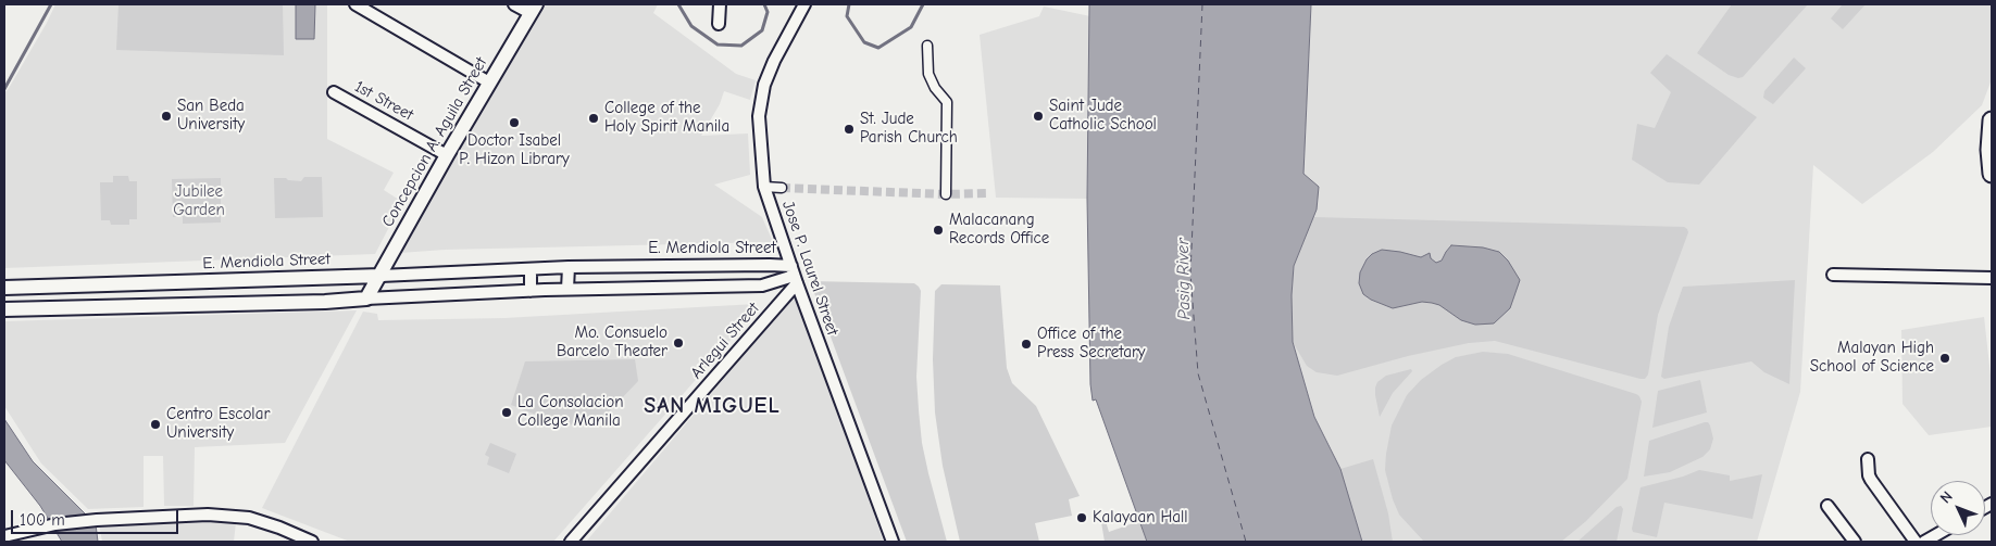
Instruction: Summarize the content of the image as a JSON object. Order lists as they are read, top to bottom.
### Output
{
  "streets": {
    "street": [
      "1st Street",
      "Concepcion A. Aguila Street",
      "E. Mendiola Street",
      "Jose P. Laurel Street",
      "Arlegui Street"
    ]
  },
  "crossings": [
    ["1st Street", "Concepcion A. Aguila Street"],
    ["Concepcion A. Aguila Street", "E. Mendiola Street"],
    ["E. Mendiola Street", "Jose P. Laurel Street"],
    ["E. Mendiola Street", "Arlegui Street"],
    ["Jose P. Laurel Street", "Arlegui Street"]
  ],
  "districts": ["SAN MIGUEL"],
  "water": ["Pasig River"],
  "parks": ["Jubilee Garden"],
  "places": [
    "San Beda University",
    "Saint Jude Catholic School",
    "College of the Holy Spirit Manila",
    "Doctor Isabel P. Hizon Library",
    "St. Jude Parish Church",
    "Malacanang Records Office",
    "Mo. Consuelo Barcelo Theater",
    "Office of the Press Secretary",
    "Malayan High School of Science",
    "La Consolacion College Manila",
    "Centro Escolar University",
    "Kalayaan Hall"
  ],
  "scale_bar": "100 m",
  "north": "top left"
}
